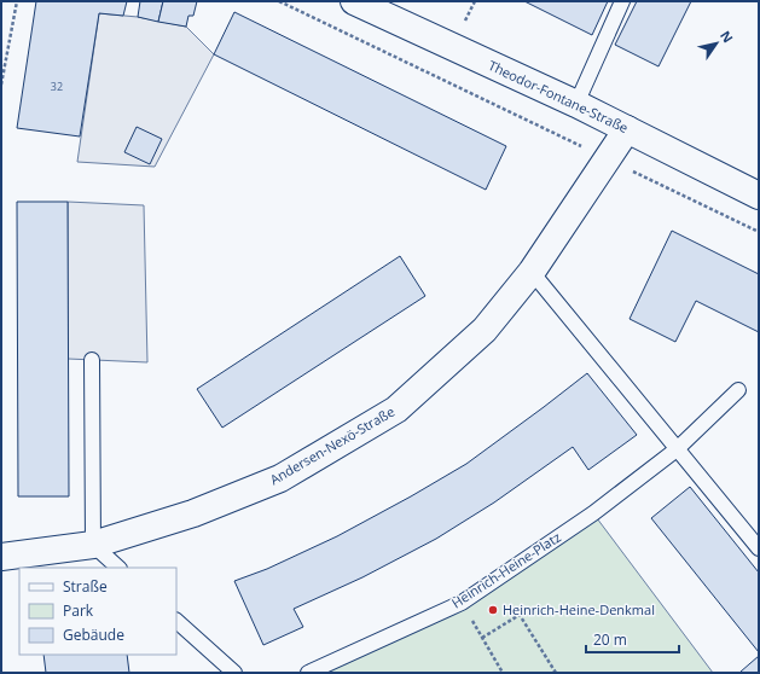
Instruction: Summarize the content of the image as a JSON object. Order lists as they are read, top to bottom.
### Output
{
  "streets": {
    "street": ["Theodor-Fontane-Straße", "Andersen-Nexö-Straße"],
    "lane": ["Heinrich-Heine-Platz"]
  },
  "crossings": [
    ["Theodor-Fontane-Straße", "Andersen-Nexö-Straße"]
  ],
  "places": ["Heinrich-Heine-Denkmal"],
  "house_numbers": ["32"],
  "legend": ["Straße", "Park", "Gebäude"],
  "scale_bar": "20 m",
  "north": "top right"
}
